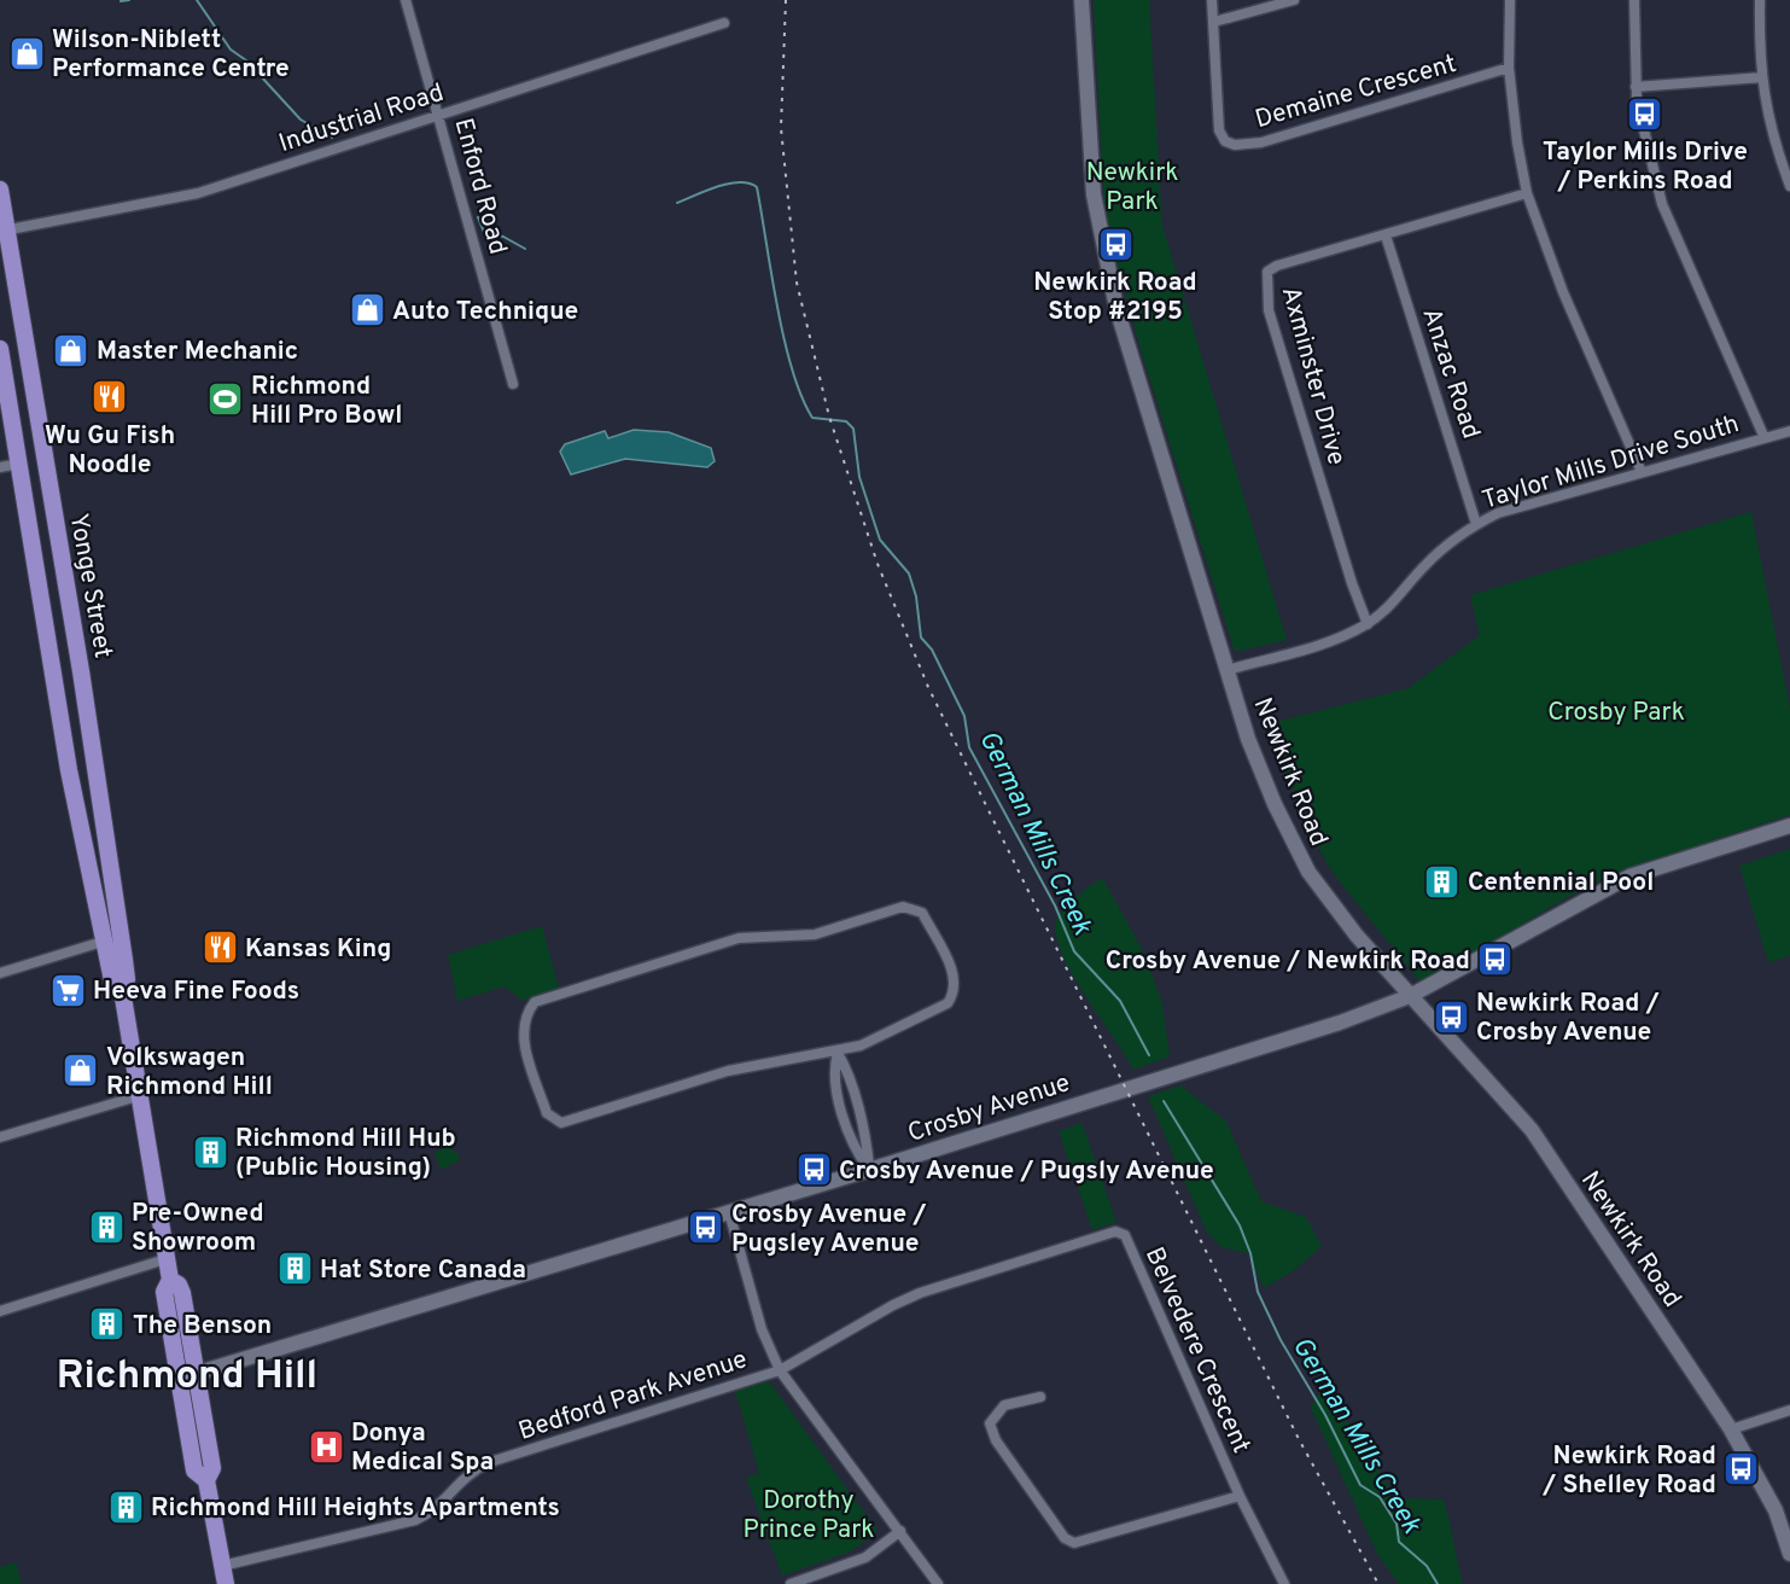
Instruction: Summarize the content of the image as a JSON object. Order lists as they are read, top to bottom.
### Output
{
  "streets": {
    "main road": ["Yonge Street"],
    "street": [
      "Demaine Crescent",
      "Industrial Road",
      "Enford Road",
      "Anzac Road",
      "Axminster Drive",
      "Taylor Mills Drive South",
      "Newkirk Road",
      "Crosby Avenue",
      "Belvedere Crescent",
      "Bedford Park Avenue"
    ]
  },
  "crossings": [
    ["Industrial Road", "Enford Road"],
    ["Industrial Road", "Yonge Street"],
    ["Anzac Road", "Axminster Drive"],
    ["Anzac Road", "Taylor Mills Drive South"],
    ["Axminster Drive", "Taylor Mills Drive South"],
    ["Taylor Mills Drive South", "Newkirk Road"],
    ["Yonge Street", "Crosby Avenue"],
    ["Yonge Street", "Bedford Park Avenue"],
    ["Newkirk Road", "Crosby Avenue"],
    ["Belvedere Crescent", "Bedford Park Avenue"]
  ],
  "districts": ["Richmond Hill"],
  "water": ["German Mills Creek"],
  "parks": ["Newkirk Park", "Crosby Park", "Dorothy Prince Park"],
  "places": {
    "shop": [
      "Wilson-Niblett Performance Centre",
      "Auto Technique",
      "Master Mechanic",
      "Volkswagen Richmond Hill"
    ],
    "bus stop": [
      "Taylor Mills Drive / Perkins Road",
      "Newkirk Road Stop #2195",
      "Crosby Avenue / Newkirk Road",
      "Newkirk Road / Crosby Avenue",
      "Crosby Avenue / Pugsly Avenue",
      "Crosby Avenue / Pugsley Avenue",
      "Newkirk Road / Shelley Road"
    ],
    "restaurant": ["Wu Gu Fish Noodle", "Kansas King"],
    "sports": ["Richmond Hill Pro Bowl"],
    "building": [
      "Centennial Pool",
      "Richmond Hill Hub (Public Housing)",
      "Pre-Owned Showroom",
      "Hat Store Canada",
      "The Benson",
      "Richmond Hill Heights Apartments"
    ],
    "supermarket": ["Heeva Fine Foods"],
    "hospital": ["Donya Medical Spa"]
  }
}
